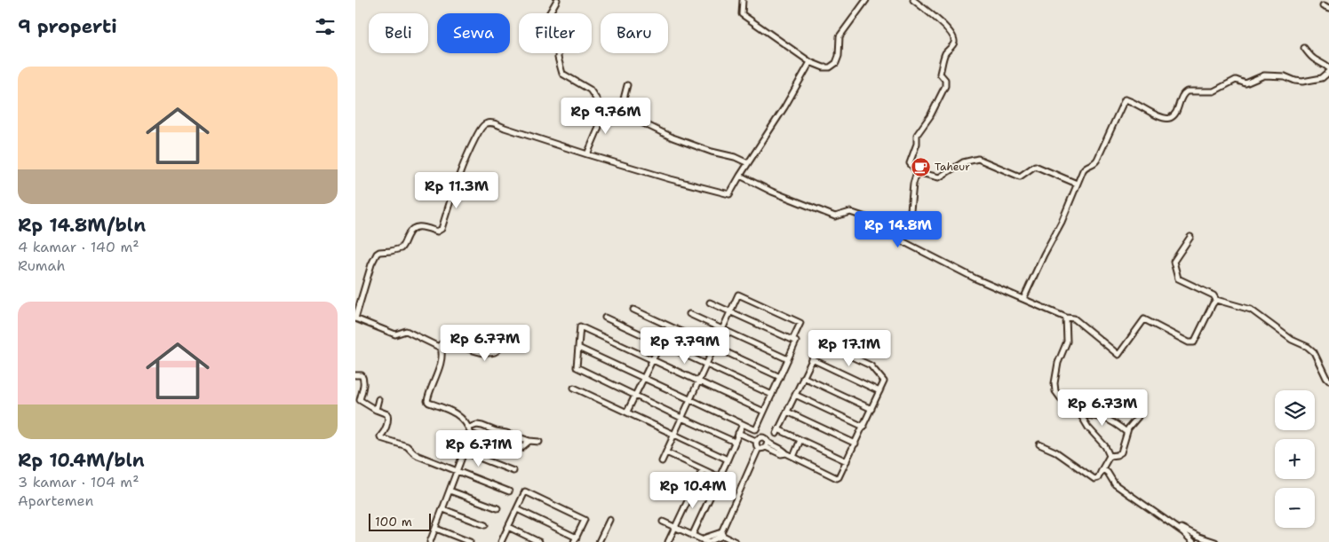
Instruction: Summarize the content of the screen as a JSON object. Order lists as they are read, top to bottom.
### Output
{
  "places": {
    "cafe": ["Taheur"]
  },
  "scale_bar": "100 m",
  "page": {
    "heading": "9 properti",
    "chip": [
      "Beli",
      "Sewa",
      "Filter",
      "Baru"
    ],
    "list": [
      {
        "name": "Rp 14.8M/bln",
        "note": "4 kamar · 140 m² · Rumah"
      },
      {
        "name": "Rp 10.4M/bln",
        "note": "3 kamar · 104 m² · Apartemen"
      }
    ],
    "price": [
      "Rp 9.76M",
      "Rp 11.3M",
      "Rp 14.8M",
      "Rp 6.77M",
      "Rp 7.79M",
      "Rp 17.1M",
      "Rp 6.73M",
      "Rp 6.71M",
      "Rp 10.4M"
    ],
    "map_buttons": ["+", "−"],
    "scale": "100 m"
  }
}
